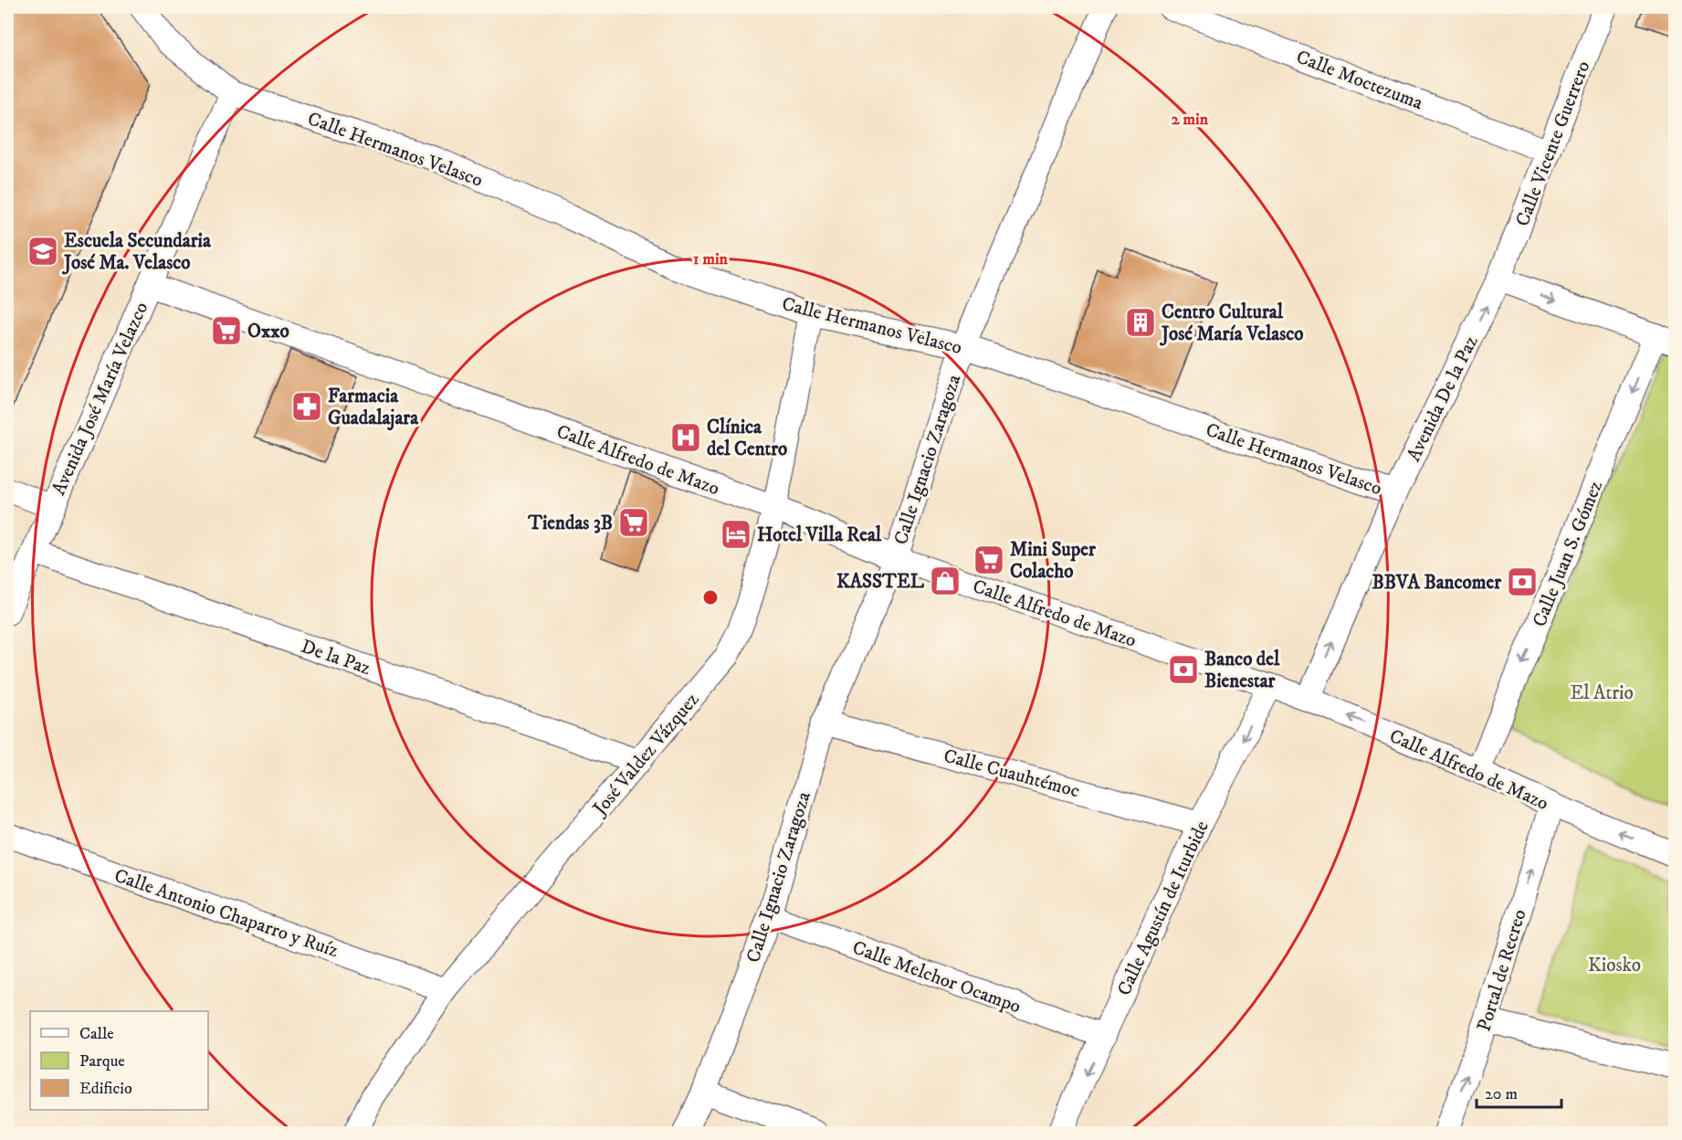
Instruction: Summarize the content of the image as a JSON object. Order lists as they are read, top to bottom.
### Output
{
  "streets": {
    "street": [
      "Calle Moctezuma",
      "Calle Vicente Guerrero",
      "Calle Hermanos Velasco",
      "Avenida José María Velazco",
      "Avenida De la Paz",
      "Calle Alfredo de Mazo",
      "Calle Ignacio Zaragoza",
      "Calle Juan S. Gómez",
      "De la Paz",
      "José Valdez Vázquez",
      "Calle Cuauhtémoc",
      "Calle Agustín de Iturbide",
      "Calle Antonio Chaparro y Ruíz",
      "Portal de Recreo",
      "Calle Melchor Ocampo"
    ]
  },
  "crossings": [
    ["Calle Moctezuma", "Calle Vicente Guerrero"],
    ["Calle Vicente Guerrero", "Avenida De la Paz"],
    ["Calle Hermanos Velasco", "Avenida José María Velazco"],
    ["Calle Hermanos Velasco", "Avenida De la Paz"],
    ["Calle Hermanos Velasco", "Calle Ignacio Zaragoza"],
    ["Calle Hermanos Velasco", "José Valdez Vázquez"],
    ["Avenida José María Velazco", "Calle Alfredo de Mazo"],
    ["Avenida José María Velazco", "De la Paz"],
    ["Avenida De la Paz", "Calle Alfredo de Mazo"],
    ["Calle Alfredo de Mazo", "Calle Ignacio Zaragoza"],
    ["Calle Alfredo de Mazo", "Calle Juan S. Gómez"],
    ["Calle Alfredo de Mazo", "José Valdez Vázquez"],
    ["Calle Alfredo de Mazo", "Calle Agustín de Iturbide"],
    ["Calle Alfredo de Mazo", "Portal de Recreo"],
    ["Calle Ignacio Zaragoza", "Calle Cuauhtémoc"],
    ["Calle Ignacio Zaragoza", "Calle Melchor Ocampo"],
    ["De la Paz", "José Valdez Vázquez"],
    ["José Valdez Vázquez", "Calle Antonio Chaparro y Ruíz"],
    ["Calle Cuauhtémoc", "Calle Agustín de Iturbide"],
    ["Calle Agustín de Iturbide", "Calle Melchor Ocampo"]
  ],
  "one_way": [
    "Avenida De la Paz",
    "Calle Juan S. Gómez",
    "Calle Agustín de Iturbide",
    "Portal de Recreo"
  ],
  "parks": ["El Atrio", "Kiosko"],
  "places": {
    "school or university": ["Escuela Secundaria José Ma. Velasco"],
    "building": ["Centro Cultural José María Velasco"],
    "supermarket": ["Oxxo", "Tiendas 3B", "Mini Super Colacho"],
    "pharmacy": ["Farmacia Guadalajara"],
    "hospital": ["Clínica del Centro"],
    "hotel": ["Hotel Villa Real"],
    "shop": ["KASSTEL"],
    "bank": ["BBVA Bancomer", "Banco del Bienestar"]
  },
  "legend": ["Calle", "Parque", "Edificio"],
  "scale_bar": "20 m",
  "rings": ["2 min", "1 min"]
}
